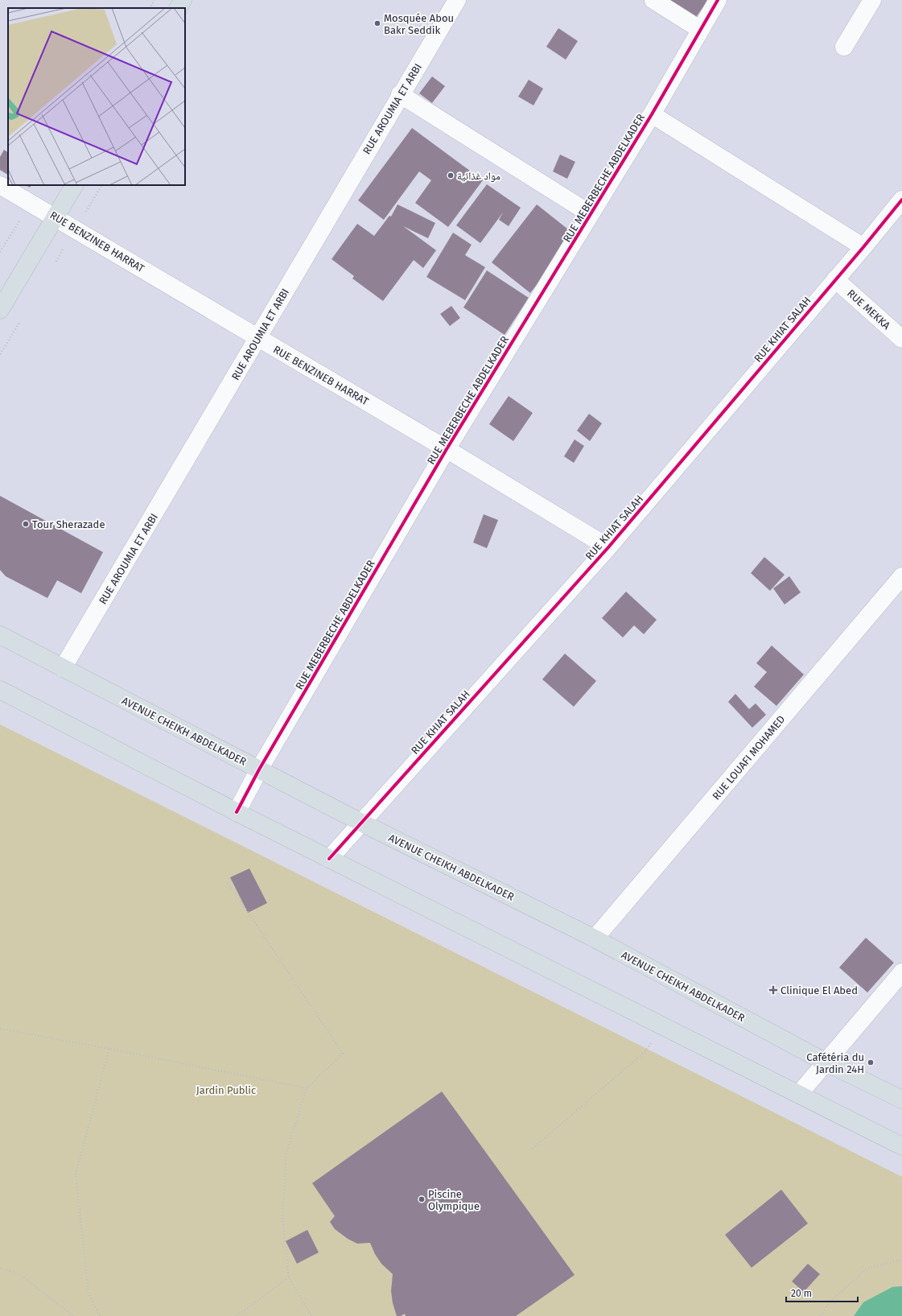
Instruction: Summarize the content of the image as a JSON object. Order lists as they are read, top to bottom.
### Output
{
  "streets": {
    "main road": ["AVENUE CHEIKH ABDELKADER"],
    "street": [
      "RUE AROUMIA ET ARBI",
      "RUE MEBERBECHE ABDELKADER",
      "RUE BENZINEB HARRAT",
      "RUE MEKKA",
      "RUE KHIAT SALAH",
      "RUE LOUAFI MOHAMED"
    ]
  },
  "crossings": [
    ["RUE AROUMIA ET ARBI", "RUE BENZINEB HARRAT"],
    ["RUE AROUMIA ET ARBI", "AVENUE CHEIKH ABDELKADER"],
    ["RUE MEBERBECHE ABDELKADER", "RUE BENZINEB HARRAT"],
    ["RUE MEBERBECHE ABDELKADER", "AVENUE CHEIKH ABDELKADER"],
    ["RUE BENZINEB HARRAT", "RUE KHIAT SALAH"],
    ["RUE MEKKA", "RUE KHIAT SALAH"],
    ["RUE KHIAT SALAH", "AVENUE CHEIKH ABDELKADER"],
    ["AVENUE CHEIKH ABDELKADER", "RUE LOUAFI MOHAMED"]
  ],
  "parks": ["Jardin Public"],
  "places": {
    "other": [
      "Mosquée Abou Bakr Seddik",
      "مواد غذائية",
      "Tour Sherazade",
      "Cafétéria du Jardin 24H",
      "Piscine Olympique"
    ],
    "health": ["Clinique El Abed"]
  },
  "scale_bar": "20 m"
}
